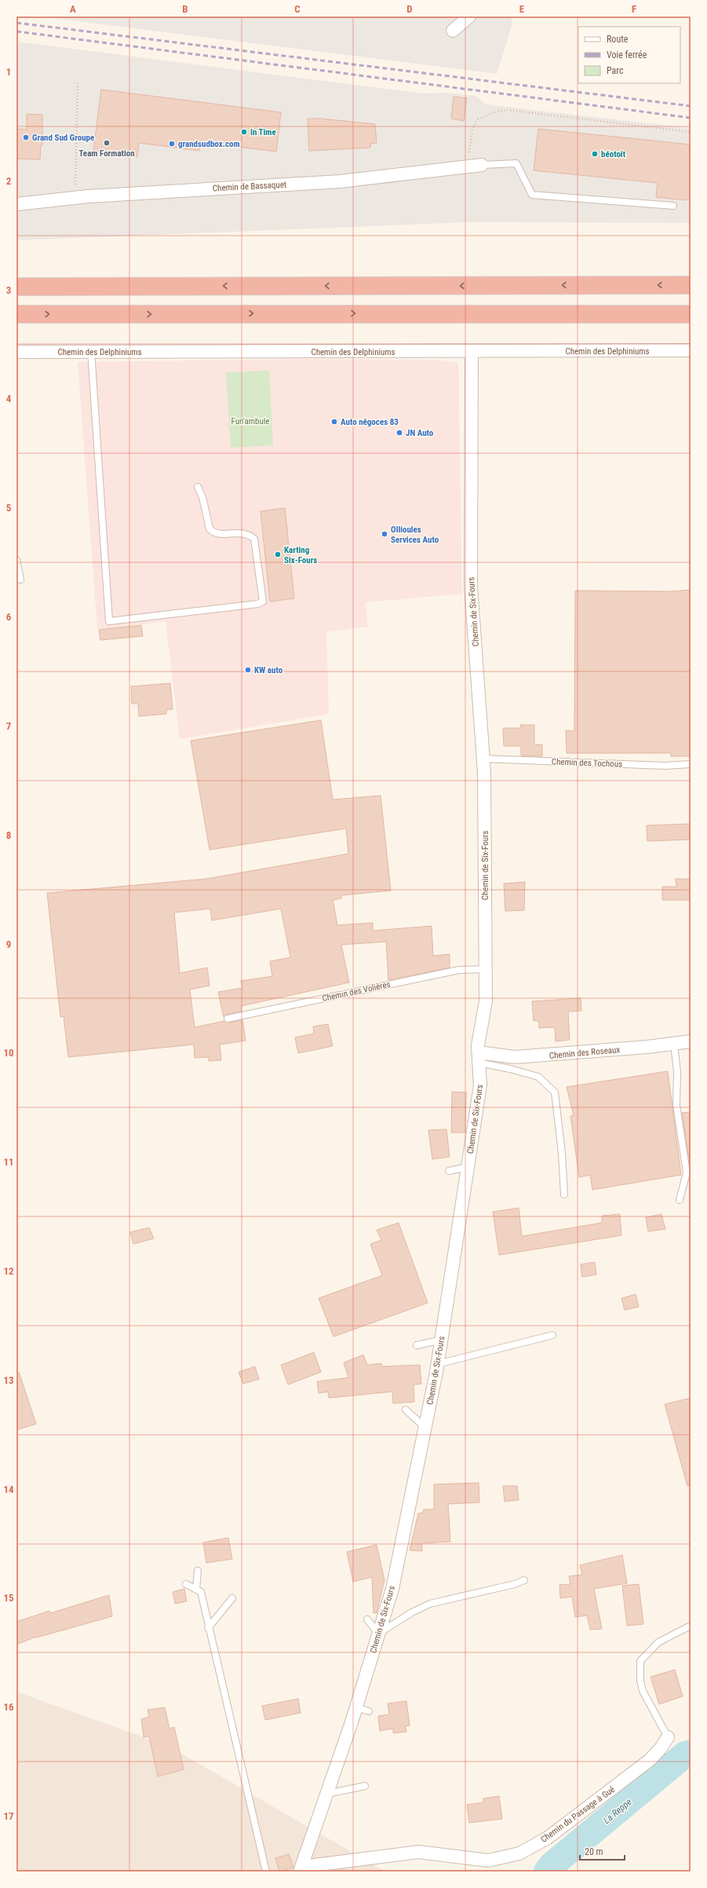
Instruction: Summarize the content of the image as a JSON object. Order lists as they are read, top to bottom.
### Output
{
  "streets": {
    "street": [
      "Chemin de Bassaquet",
      "Chemin des Delphiniums",
      "Chemin de Six-Fours",
      "Chemin des Roseaux",
      "Chemin du Passage à Gué"
    ],
    "lane": ["Chemin des Tochous", "Chemin des Volières"]
  },
  "crossings": [
    ["Chemin des Delphiniums", "Chemin de Six-Fours"],
    ["Chemin de Six-Fours", "Chemin des Tochous"],
    ["Chemin de Six-Fours", "Chemin des Volières"],
    ["Chemin de Six-Fours", "Chemin des Roseaux"],
    ["Chemin de Six-Fours", "Chemin du Passage à Gué"]
  ],
  "water": ["La Reppe"],
  "parks": ["Fun'ambule"],
  "places": [
    "In Time",
    "Grand Sud Groupe",
    "Team Formation",
    "grandsudbox.com",
    "béotoit",
    "Auto négoces 83",
    "JN Auto",
    "Ollioules Services Auto",
    "Karting Six-Fours",
    "KW auto"
  ],
  "legend": ["Route", "Voie ferrée", "Parc"],
  "scale_bar": "20 m",
  "grid": {
    "columns": [
      "A",
      "B",
      "C",
      "D",
      "E",
      "F"
    ],
    "rows": [
      "1",
      "2",
      "3",
      "4",
      "5",
      "6",
      "7",
      "8",
      "9",
      "10",
      "11",
      "12",
      "13",
      "14",
      "15",
      "16",
      "17"
    ]
  }
}
